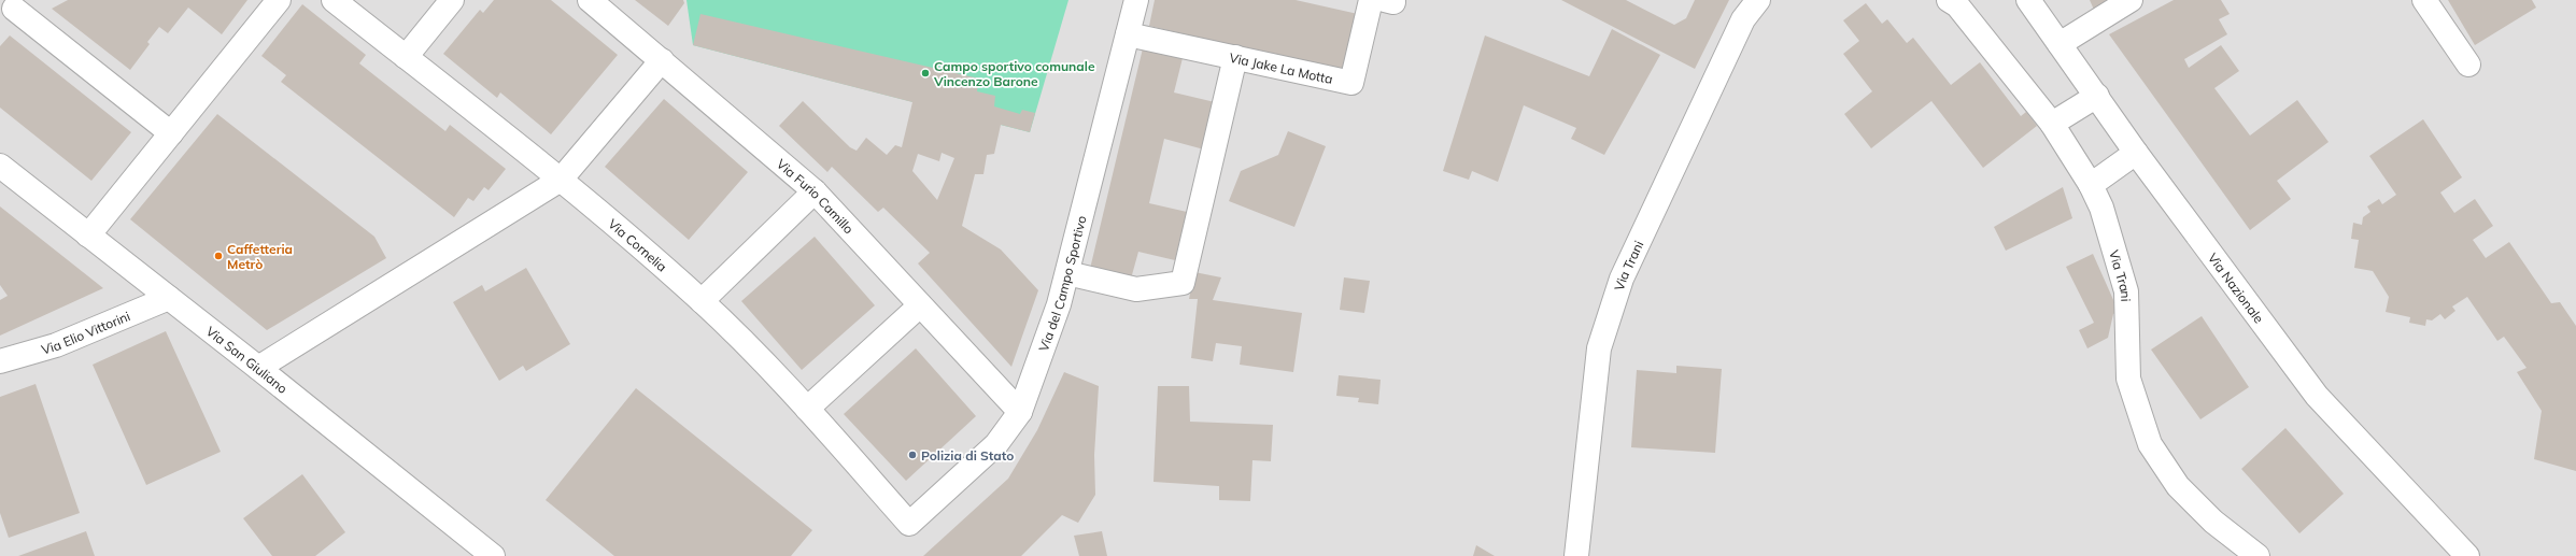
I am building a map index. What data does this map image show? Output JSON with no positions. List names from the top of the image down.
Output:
{
  "streets": {
    "street": [
      "Via Jake La Motta",
      "Via Furio Camillo",
      "Via Cornelia",
      "Via Trani",
      "Via del Campo Sportivo",
      "Via Nazionale",
      "Via Elio Vittorini",
      "Via San Giuliano"
    ]
  },
  "crossings": [
    ["Via Jake La Motta", "Via del Campo Sportivo"],
    ["Via Furio Camillo", "Via del Campo Sportivo"],
    ["Via Cornelia", "Via del Campo Sportivo"],
    ["Via Elio Vittorini", "Via San Giuliano"]
  ],
  "places": ["Campo sportivo comunale Vincenzo Barone", "Caffetteria Metrò", "Polizia di Stato"]
}
